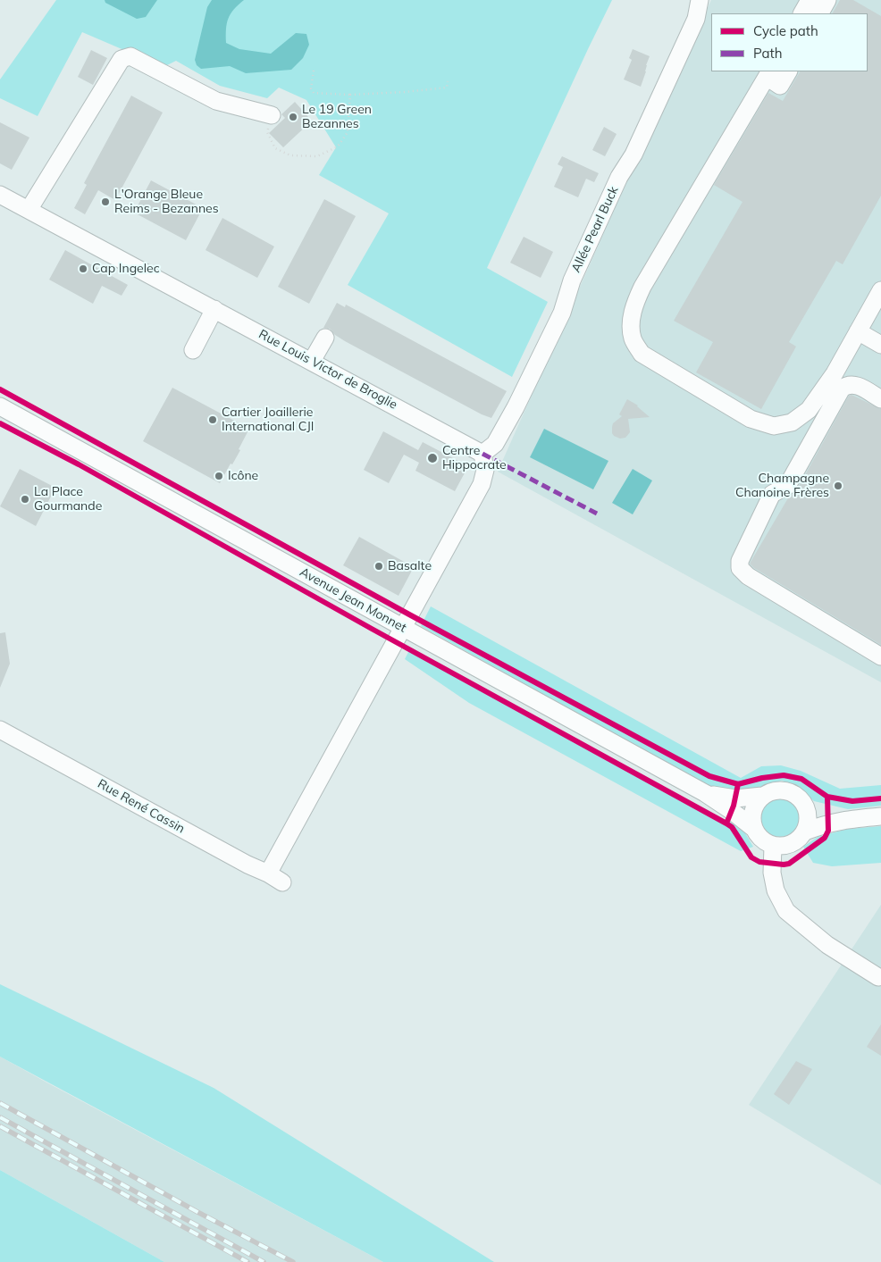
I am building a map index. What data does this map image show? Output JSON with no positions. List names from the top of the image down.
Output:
{
  "streets": {
    "street": [
      "Allée Pearl Buck",
      "Rue Louis Victor de Broglie",
      "Avenue Jean Monnet",
      "Rue René Cassin"
    ]
  },
  "crossings": [
    ["Allée Pearl Buck", "Rue Louis Victor de Broglie"]
  ],
  "places": [
    "Le 19 Green Bezannes",
    "L'Orange Bleue Reims - Bezannes",
    "Cap Ingelec",
    "Cartier Joaillerie International CJI",
    "Centre Hippocrate",
    "Icône",
    "Champagne Chanoine Frères",
    "La Place Gourmande",
    "Basalte"
  ],
  "legend": ["Cycle path", "Path"]
}
